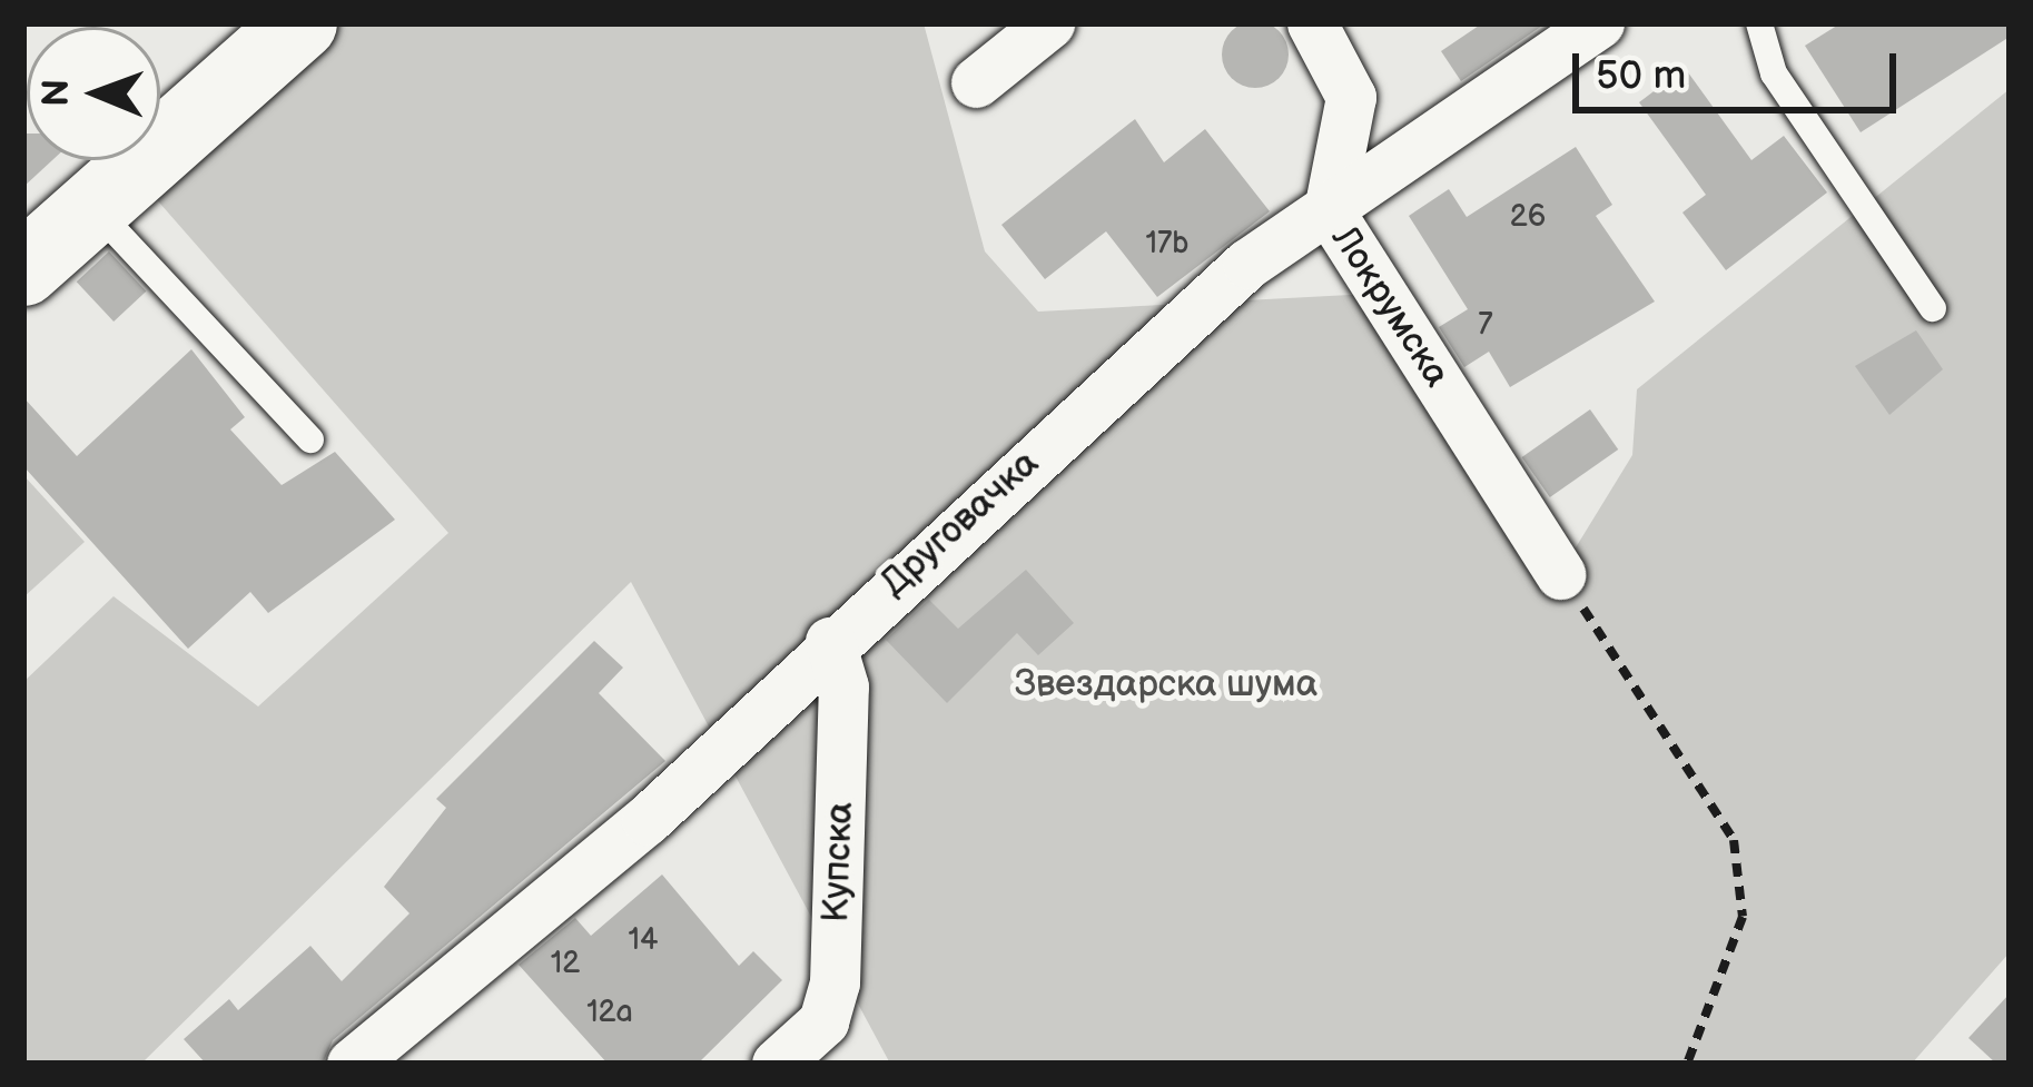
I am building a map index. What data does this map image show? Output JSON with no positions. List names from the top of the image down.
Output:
{
  "streets": {
    "street": ["Локрумска", "Друговачка", "Купска"]
  },
  "crossings": [
    ["Локрумска", "Друговачка"],
    ["Друговачка", "Купска"]
  ],
  "parks": ["Звездарска шума"],
  "house_numbers": [
    "26",
    "17b",
    "7",
    "14",
    "12",
    "12a"
  ],
  "scale_bar": "50 m",
  "north": "left"
}
